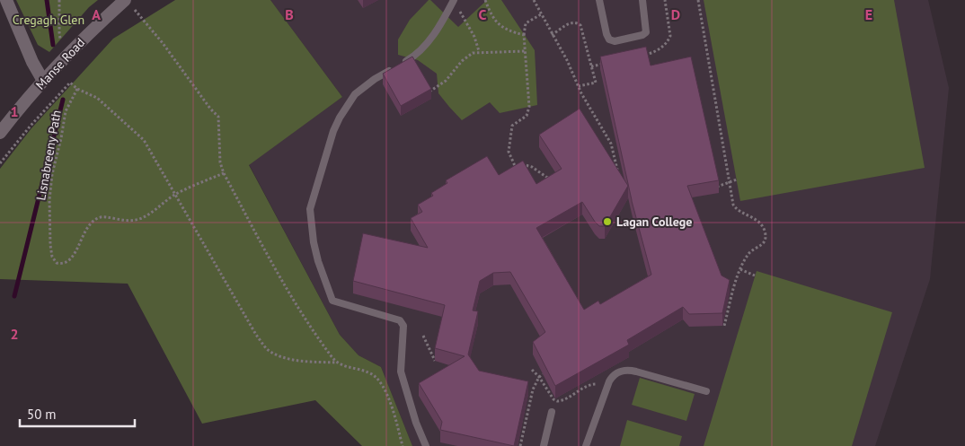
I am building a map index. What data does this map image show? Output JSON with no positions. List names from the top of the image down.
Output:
{
  "streets": {
    "street": ["Manse Road"],
    "path": ["Lisnabreeny Path"]
  },
  "parks": ["Cregagh Glen"],
  "places": ["Lagan College"],
  "scale_bar": "50 m",
  "grid": {
    "columns": [
      "A",
      "B",
      "C",
      "D",
      "E"
    ],
    "rows": ["1", "2"]
  }
}
